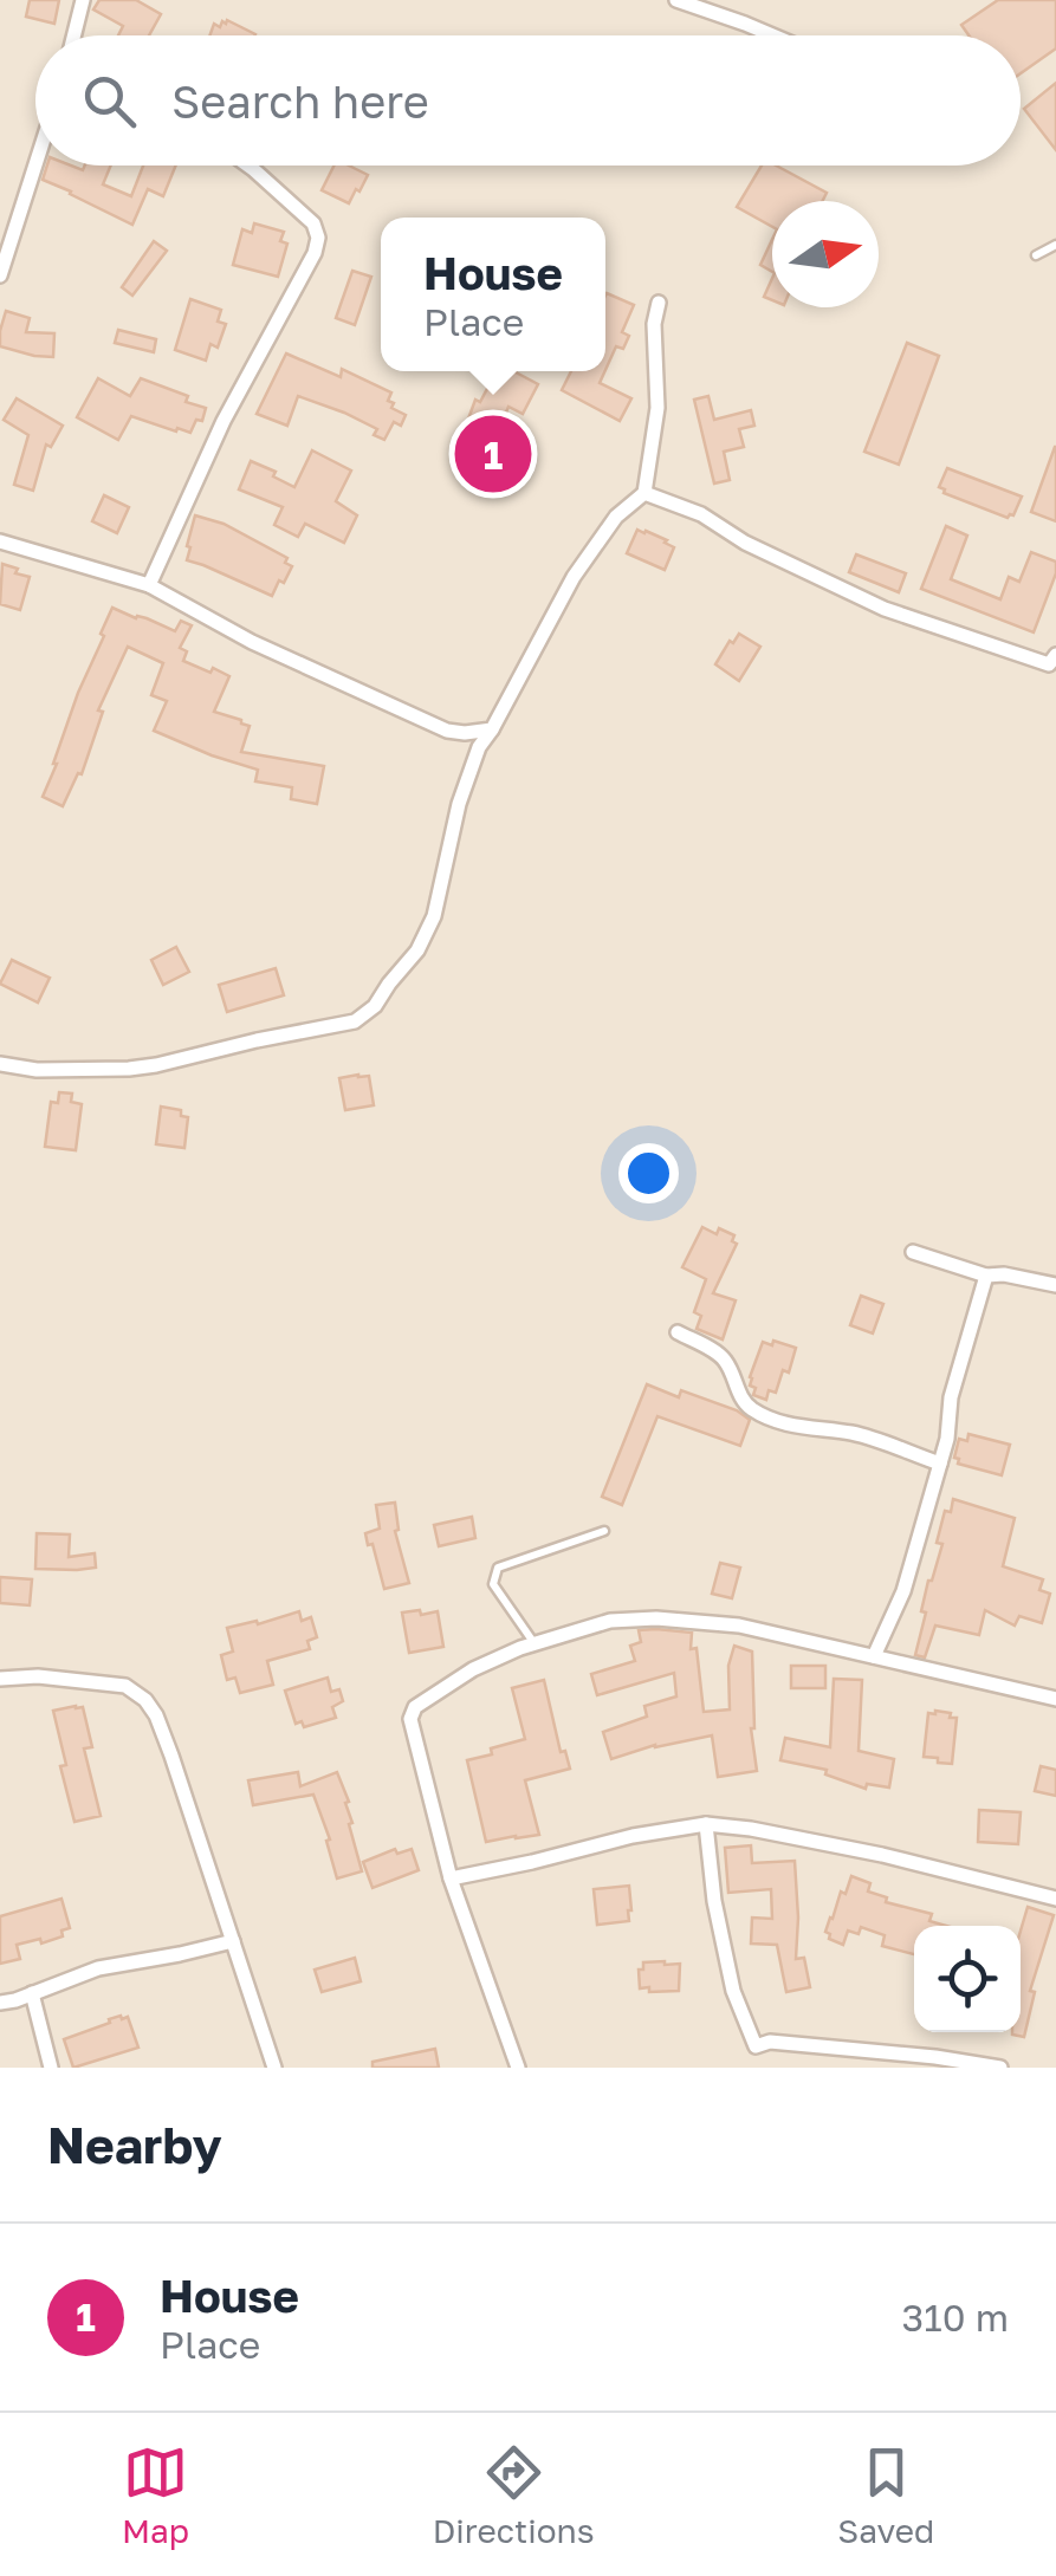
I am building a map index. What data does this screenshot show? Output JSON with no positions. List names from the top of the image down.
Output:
{
  "north": "right",
  "page": {
    "search": "Search here",
    "popup": ["House", "Place"],
    "pins": "1",
    "heading": "Nearby",
    "list": [
      {
        "mark": "1",
        "name": "House",
        "note": "Place",
        "value": "310 m"
      }
    ],
    "nav": ["Map", "Directions", "Saved"]
  }
}
